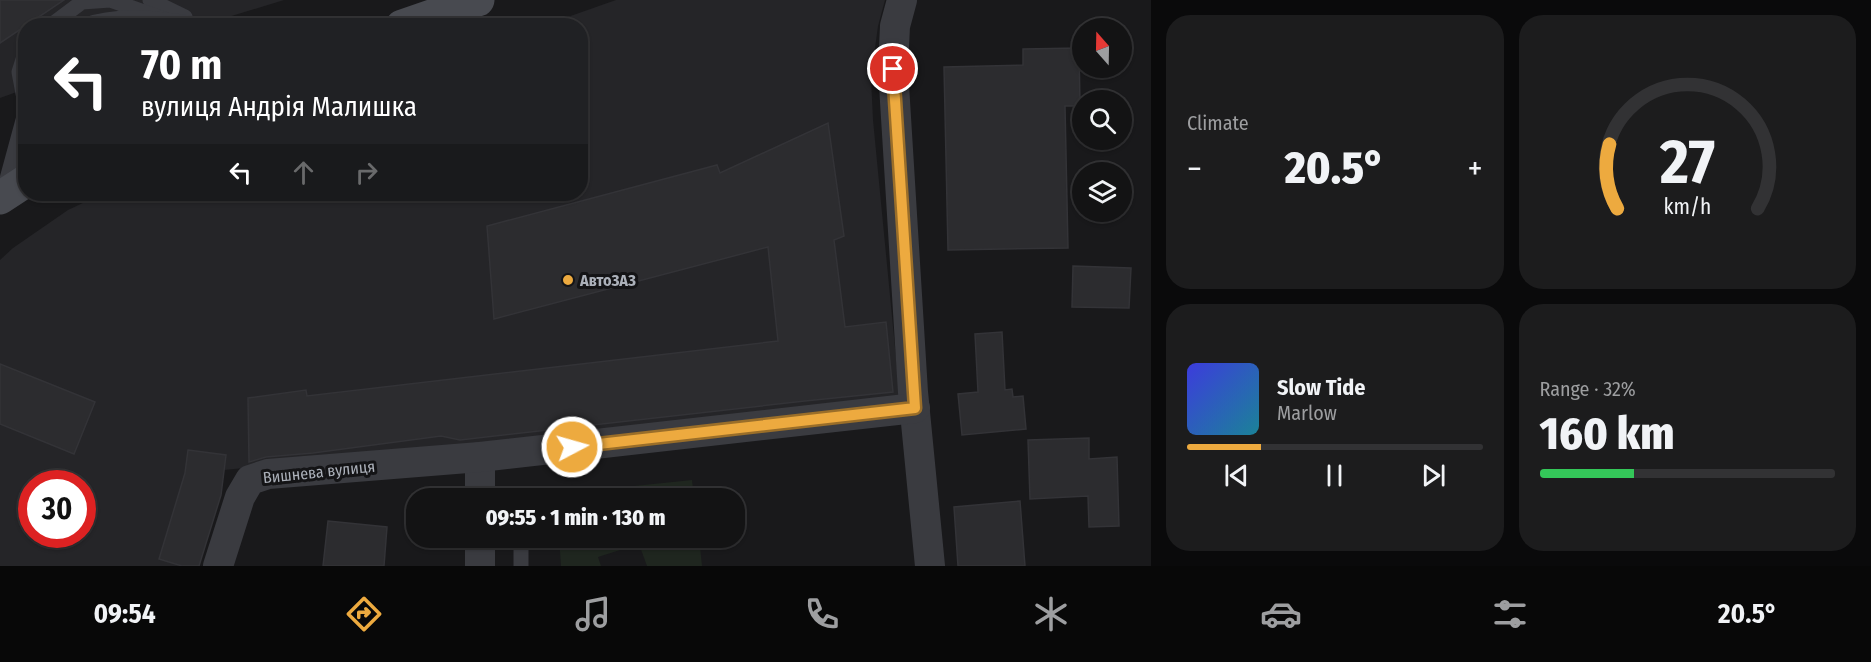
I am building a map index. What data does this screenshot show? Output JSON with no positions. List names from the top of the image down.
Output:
{
  "streets": {
    "street": ["Вишнева вулиця"]
  },
  "places": ["АвтоЗАЗ"],
  "north": "top",
  "page": {
    "tile": [
      "Climate",
      ["Range · 32%", "160 km"]
    ],
    "turn": ["70 m", "вулиця Андрія Малишка"],
    "heat": ["−", "20.5°", "+"],
    "song": ["Slow Tide", "Marlow"],
    "limit": "30",
    "trip": "09:55 · 1 min · 130 m",
    "tabs": ["09:54", "20.5°"],
    "gauge": ["27", "km/h"]
  }
}
